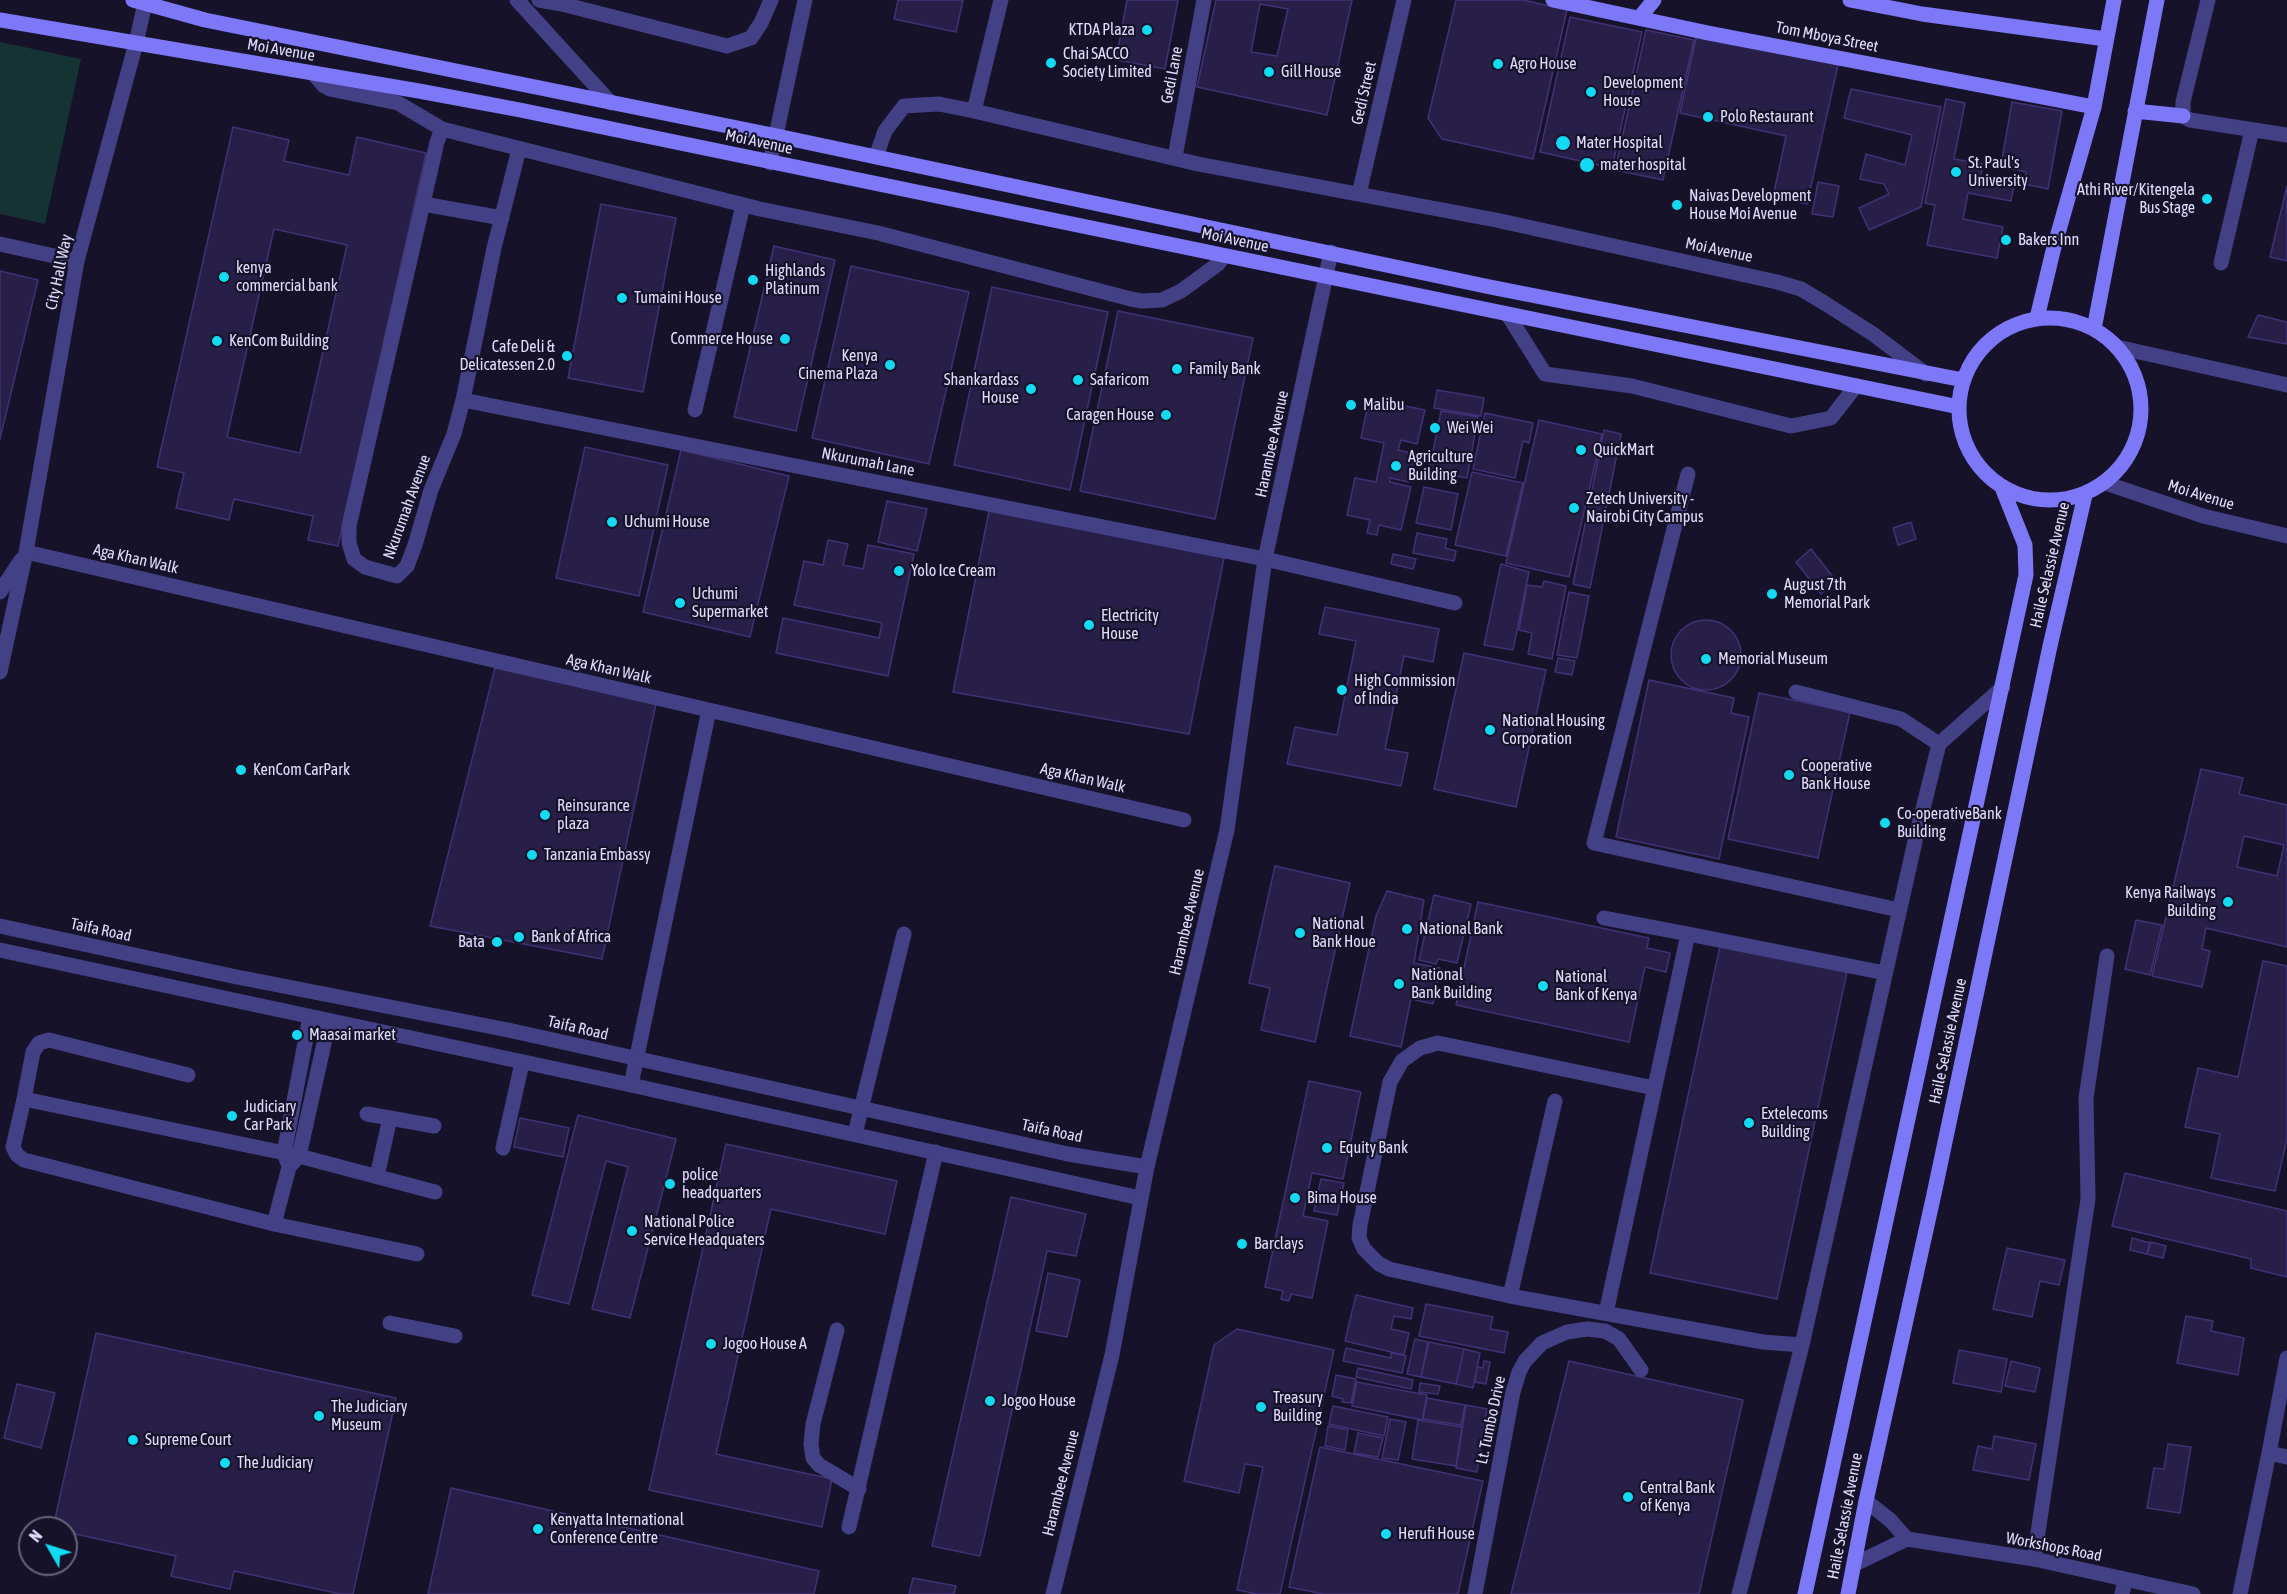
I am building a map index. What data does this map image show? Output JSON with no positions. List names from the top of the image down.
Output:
{
  "streets": {
    "main road": ["Tom Mboya Street", "Moi Avenue", "Haile Selassie Avenue"],
    "street": [
      "Gedi Lane",
      "Gedi Street",
      "City Hall Way",
      "Harambee Avenue",
      "Nkurumah Lane",
      "Nkurumah Avenue",
      "Aga Khan Walk",
      "Taifa Road",
      "Lt. Tumbo Drive",
      "Workshops Road"
    ]
  },
  "crossings": [
    ["Moi Avenue", "Gedi Lane"],
    ["Moi Avenue", "Gedi Street"],
    ["Moi Avenue", "City Hall Way"],
    ["Moi Avenue", "Harambee Avenue"],
    ["Moi Avenue", "Haile Selassie Avenue"],
    ["City Hall Way", "Aga Khan Walk"],
    ["Harambee Avenue", "Nkurumah Lane"],
    ["Harambee Avenue", "Taifa Road"],
    ["Nkurumah Lane", "Nkurumah Avenue"]
  ],
  "places": [
    "KTDA Plaza",
    "Chai SACCO Society Limited",
    "Agro House",
    "Gill House",
    "Development House",
    "Polo Restaurant",
    "Mater Hospital",
    "mater hospital",
    "St. Paul's University",
    "Athi River/Kitengela Bus Stage",
    "Naivas Development House Moi Avenue",
    "Bakers Inn",
    "kenya commercial bank",
    "Highlands Platinum",
    "Tumaini House",
    "Commerce House",
    "KenCom Building",
    "Cafe Deli & Delicatessen 2.0",
    "Kenya Cinema Plaza",
    "Family Bank",
    "Safaricom",
    "Shankardass House",
    "Malibu",
    "Caragen House",
    "Wei Wei",
    "QuickMart",
    "Agriculture Building",
    "Zetech University - Nairobi City Campus",
    "Uchumi House",
    "Yolo Ice Cream",
    "August 7th Memorial Park",
    "Uchumi Supermarket",
    "Electricity House",
    "Memorial Museum",
    "High Commission of India",
    "National Housing Corporation",
    "KenCom CarPark",
    "Cooperative Bank House",
    "Reinsurance plaza",
    "Co-operativeBank Building",
    "Tanzania Embassy",
    "Kenya Railways Building",
    "National Bank",
    "National Bank Houe",
    "Bank of Africa",
    "Bata",
    "National Bank Building",
    "National Bank of Kenya",
    "Maasai market",
    "Judiciary Car Park",
    "Extelecoms Building",
    "Equity Bank",
    "police headquarters",
    "Bima House",
    "National Police Service Headquaters",
    "Barclays",
    "Jogoo House A",
    "Jogoo House",
    "Treasury Building",
    "The Judiciary Museum",
    "Supreme Court",
    "The Judiciary",
    "Central Bank of Kenya",
    "Kenyatta International Conference Centre",
    "Herufi House"
  ],
  "north": "top left"
}
